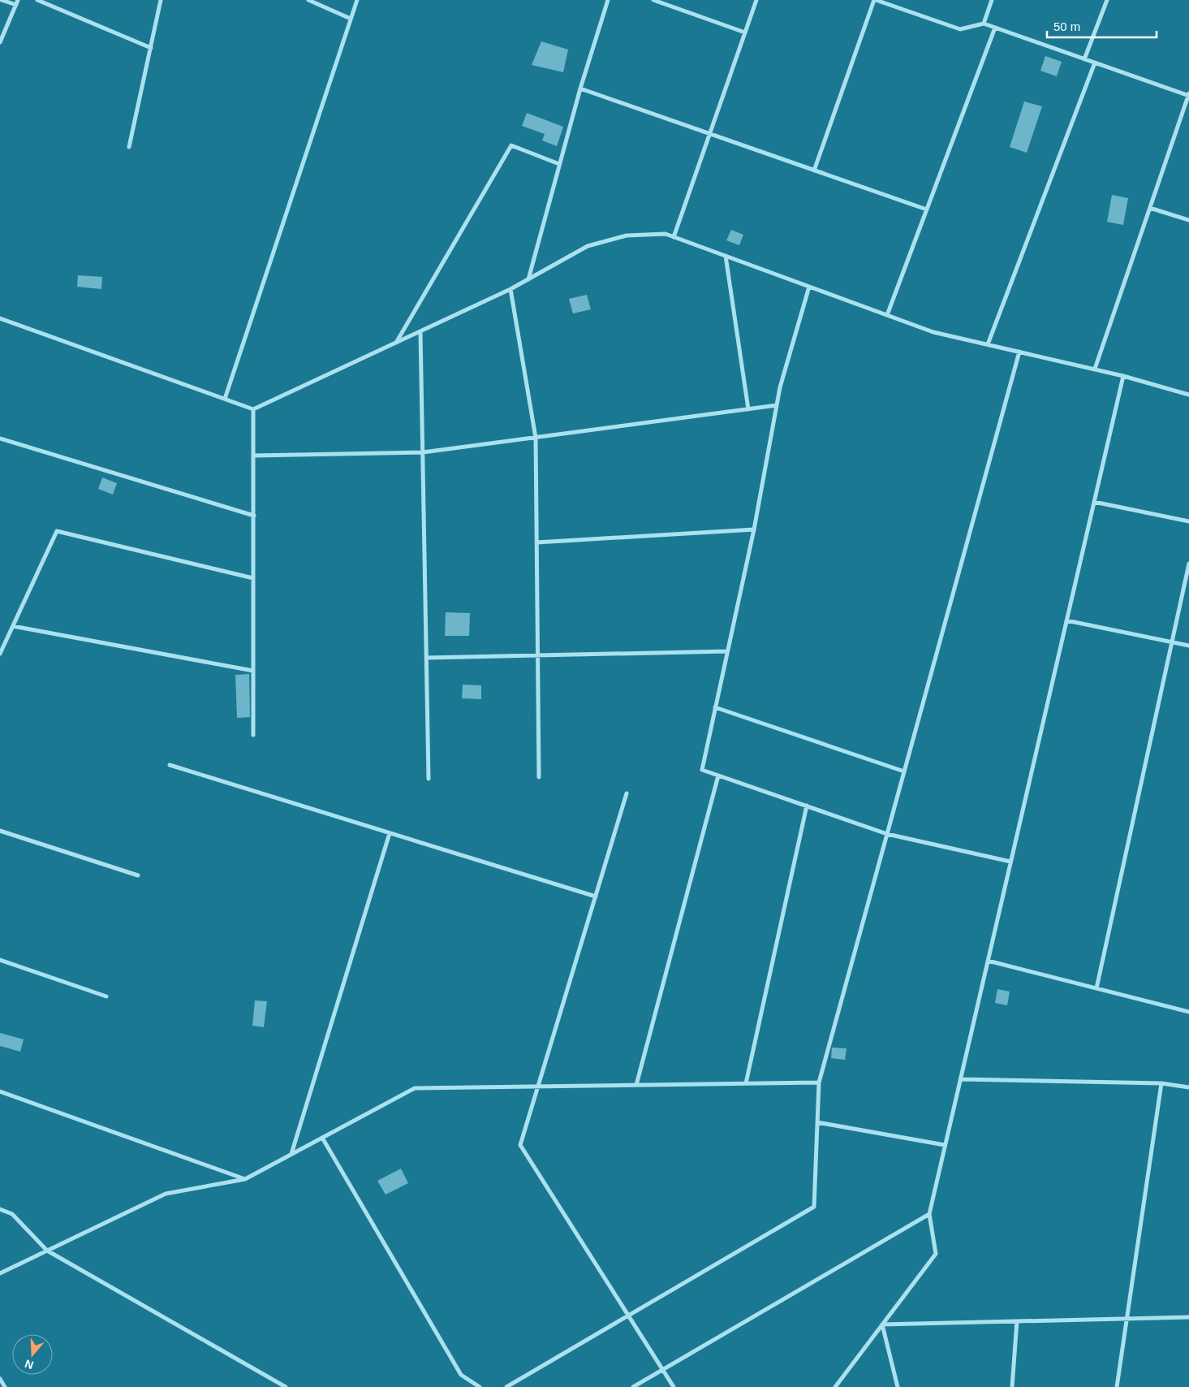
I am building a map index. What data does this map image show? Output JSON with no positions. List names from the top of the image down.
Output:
{
  "scale_bar": "50 m",
  "north": "bottom"
}
